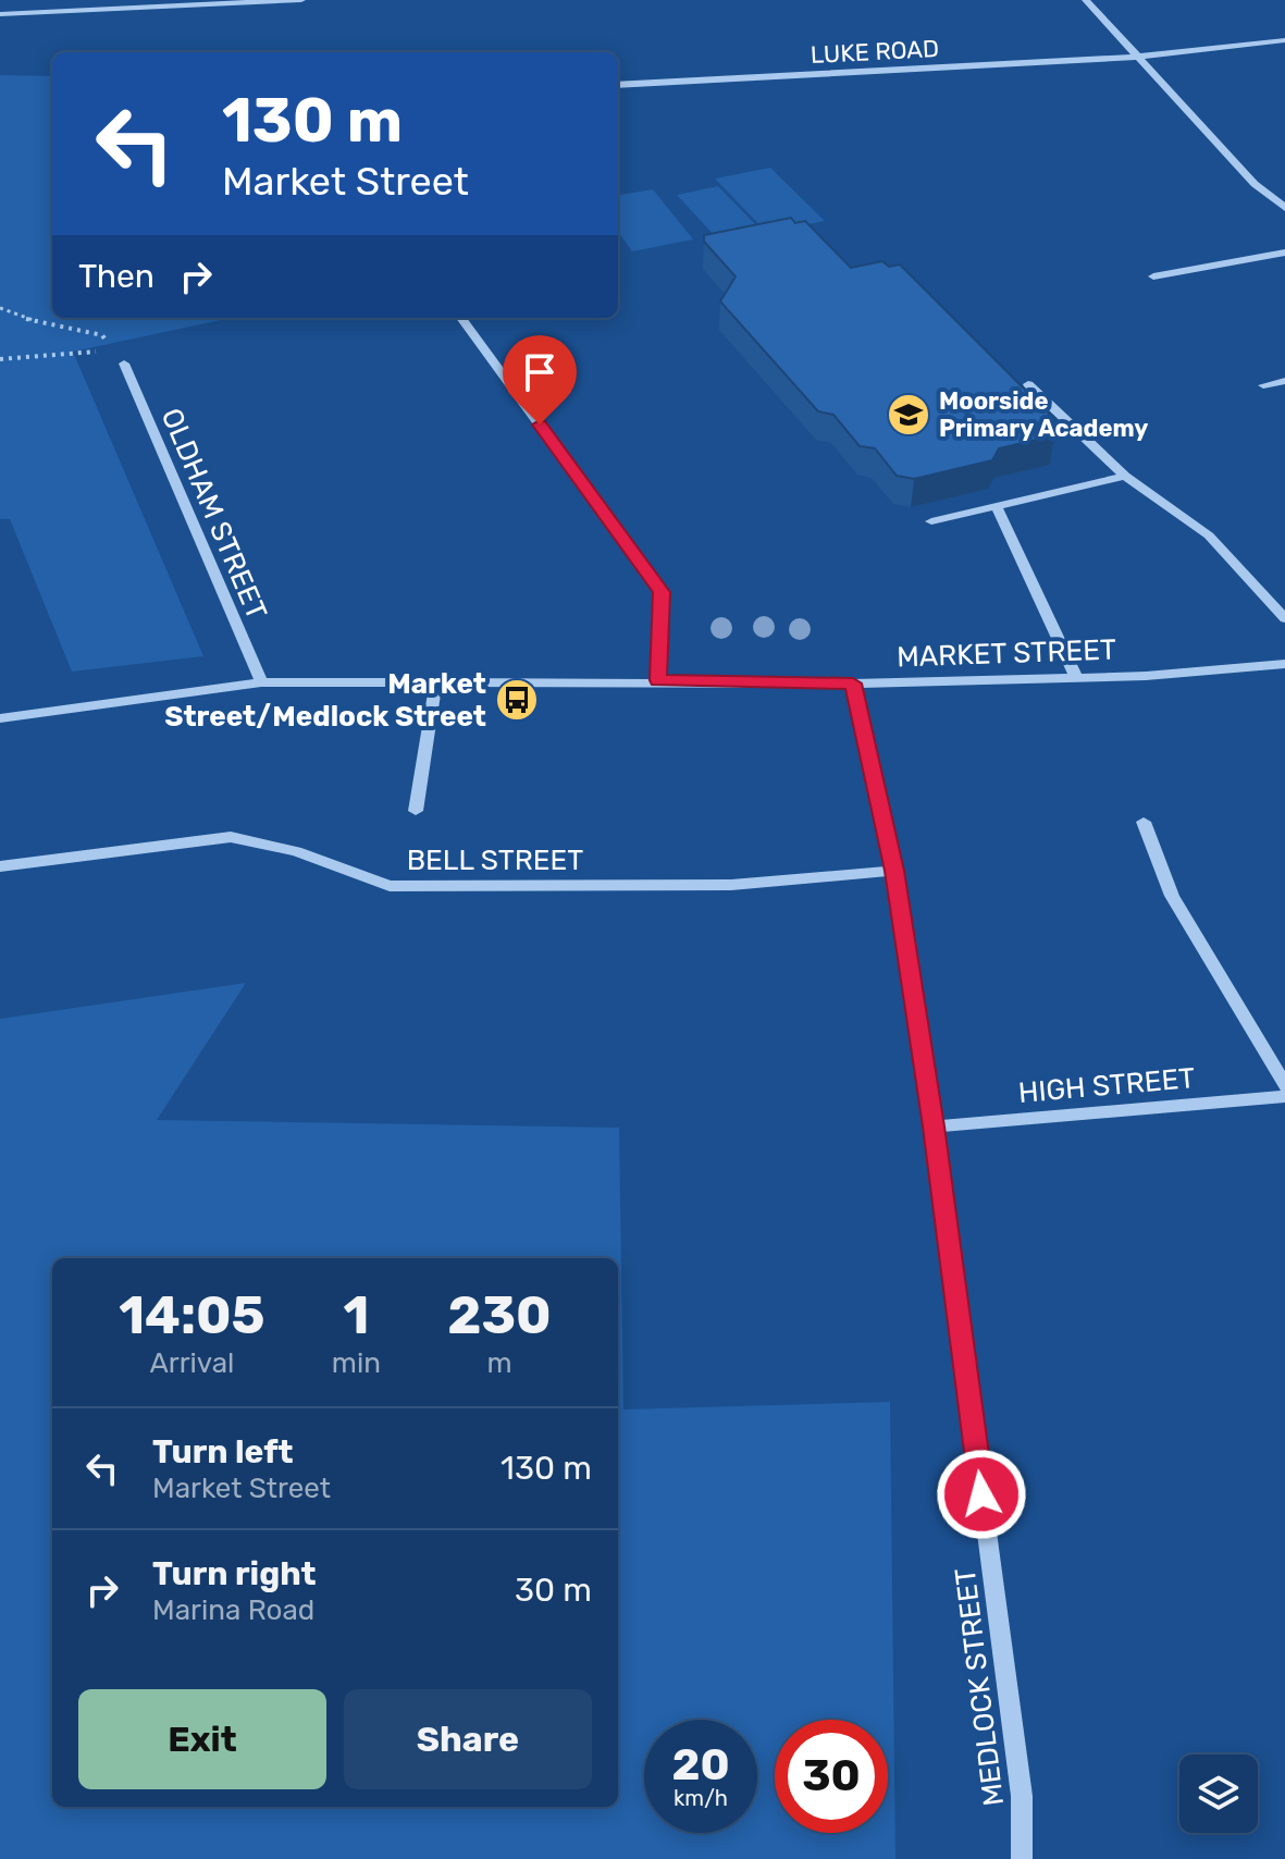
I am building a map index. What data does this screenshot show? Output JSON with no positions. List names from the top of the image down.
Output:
{
  "streets": {
    "street": [
      "LUKE ROAD",
      "OLDHAM STREET",
      "MARKET STREET",
      "BELL STREET",
      "HIGH STREET",
      "MEDLOCK STREET"
    ]
  },
  "crossings": [
    ["OLDHAM STREET", "MARKET STREET"],
    ["MARKET STREET", "MEDLOCK STREET"],
    ["BELL STREET", "MEDLOCK STREET"],
    ["HIGH STREET", "MEDLOCK STREET"]
  ],
  "places": {
    "school or university": ["Moorside Primary Academy"],
    "bus stop": ["Market Street/Medlock Street"]
  },
  "page": {
    "turn": ["130 m", "Market Street"],
    "then": "Then",
    "eta": [
      "14:05",
      "Arrival",
      "1",
      "min",
      "230",
      "m"
    ],
    "list": [
      {
        "name": "Turn left",
        "note": "Market Street",
        "value": "130 m"
      },
      {
        "name": "Turn right",
        "note": "Marina Road",
        "value": "30 m"
      }
    ],
    "buttons": ["Exit", "Share"],
    "speed": "20 km/h",
    "limit": "30"
  }
}
